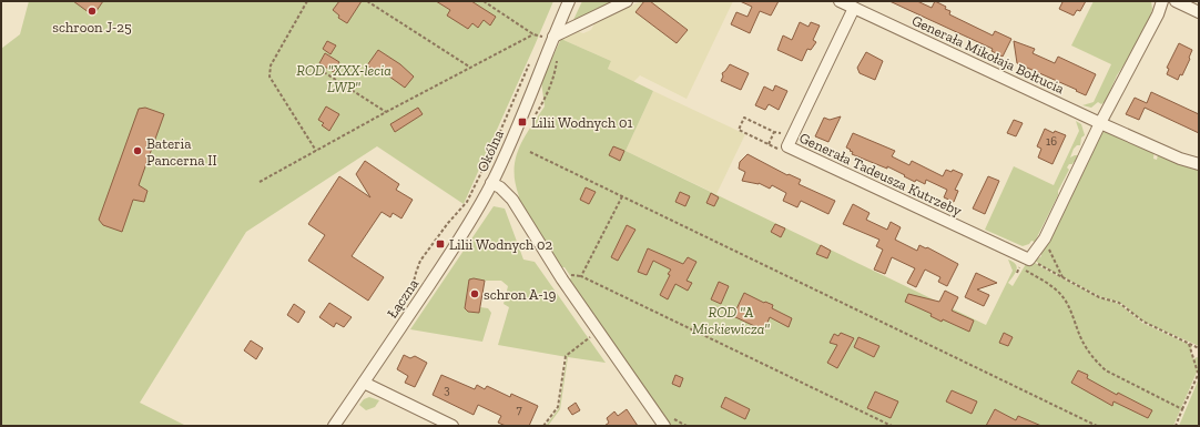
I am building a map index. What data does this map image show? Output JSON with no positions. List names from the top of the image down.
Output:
{
  "streets": {
    "street": [
      "Generała Mikołaja Bołtucia",
      "Okólna",
      "Generała Tadeusza Kutrzeby",
      "Łączna"
    ]
  },
  "crossings": [
    ["Generała Mikołaja Bołtucia", "Generała Tadeusza Kutrzeby"],
    ["Okólna", "Łączna"]
  ],
  "parks": ["ROD \"XXX-lecia LWP\"", "ROD \"A Mickiewicza\""],
  "places": {
    "other": ["schroon J-25", "Bateria Pancerna II", "schron A-19"],
    "transit": ["Lilii Wodnych 01", "Lilii Wodnych 02"]
  },
  "house_numbers": ["16", "3", "7"]
}
